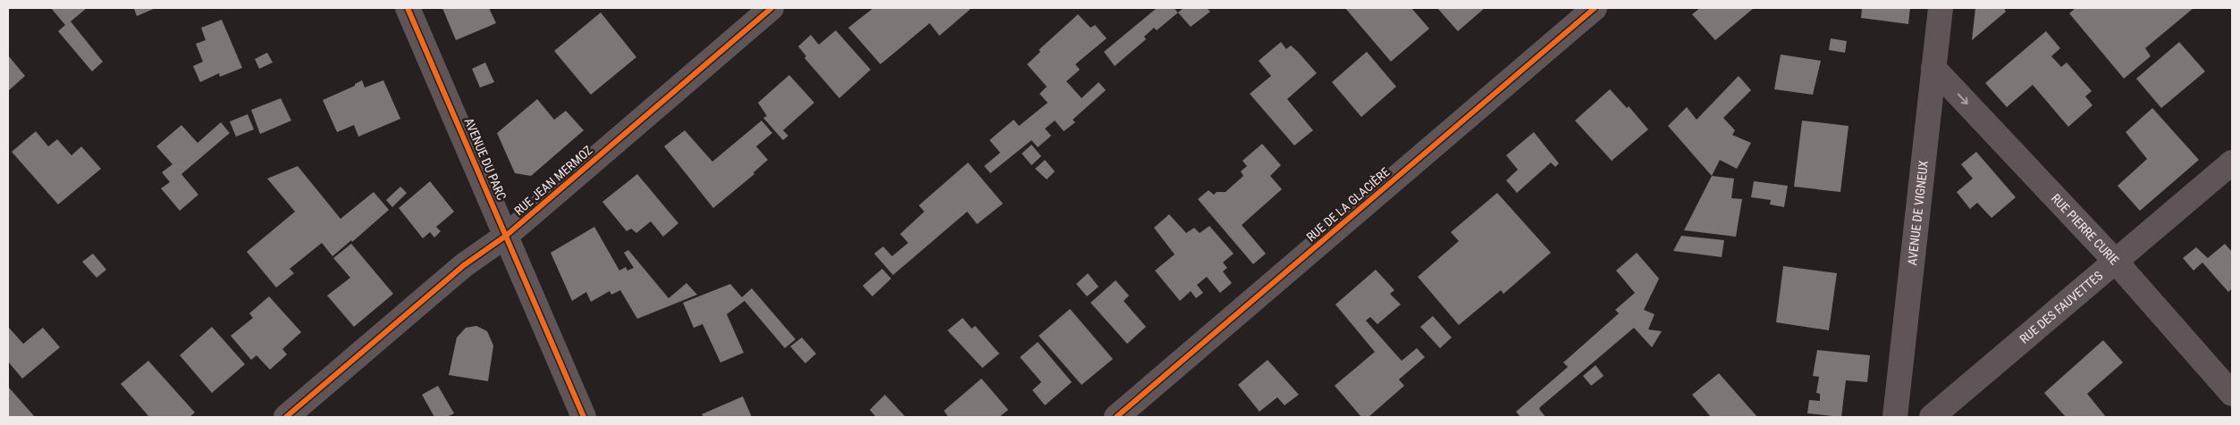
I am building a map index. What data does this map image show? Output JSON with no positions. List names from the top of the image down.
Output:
{
  "streets": {
    "street": [
      "AVENUE DU PARC",
      "RUE JEAN MERMOZ",
      "RUE DE LA GLACIÈRE",
      "AVENUE DE VIGNEUX",
      "RUE PIERRE CURIE",
      "RUE DES FAUVETTES"
    ]
  },
  "crossings": [
    ["AVENUE DU PARC", "RUE JEAN MERMOZ"],
    ["AVENUE DE VIGNEUX", "RUE PIERRE CURIE"],
    ["RUE PIERRE CURIE", "RUE DES FAUVETTES"]
  ],
  "one_way": ["RUE PIERRE CURIE"]
}
